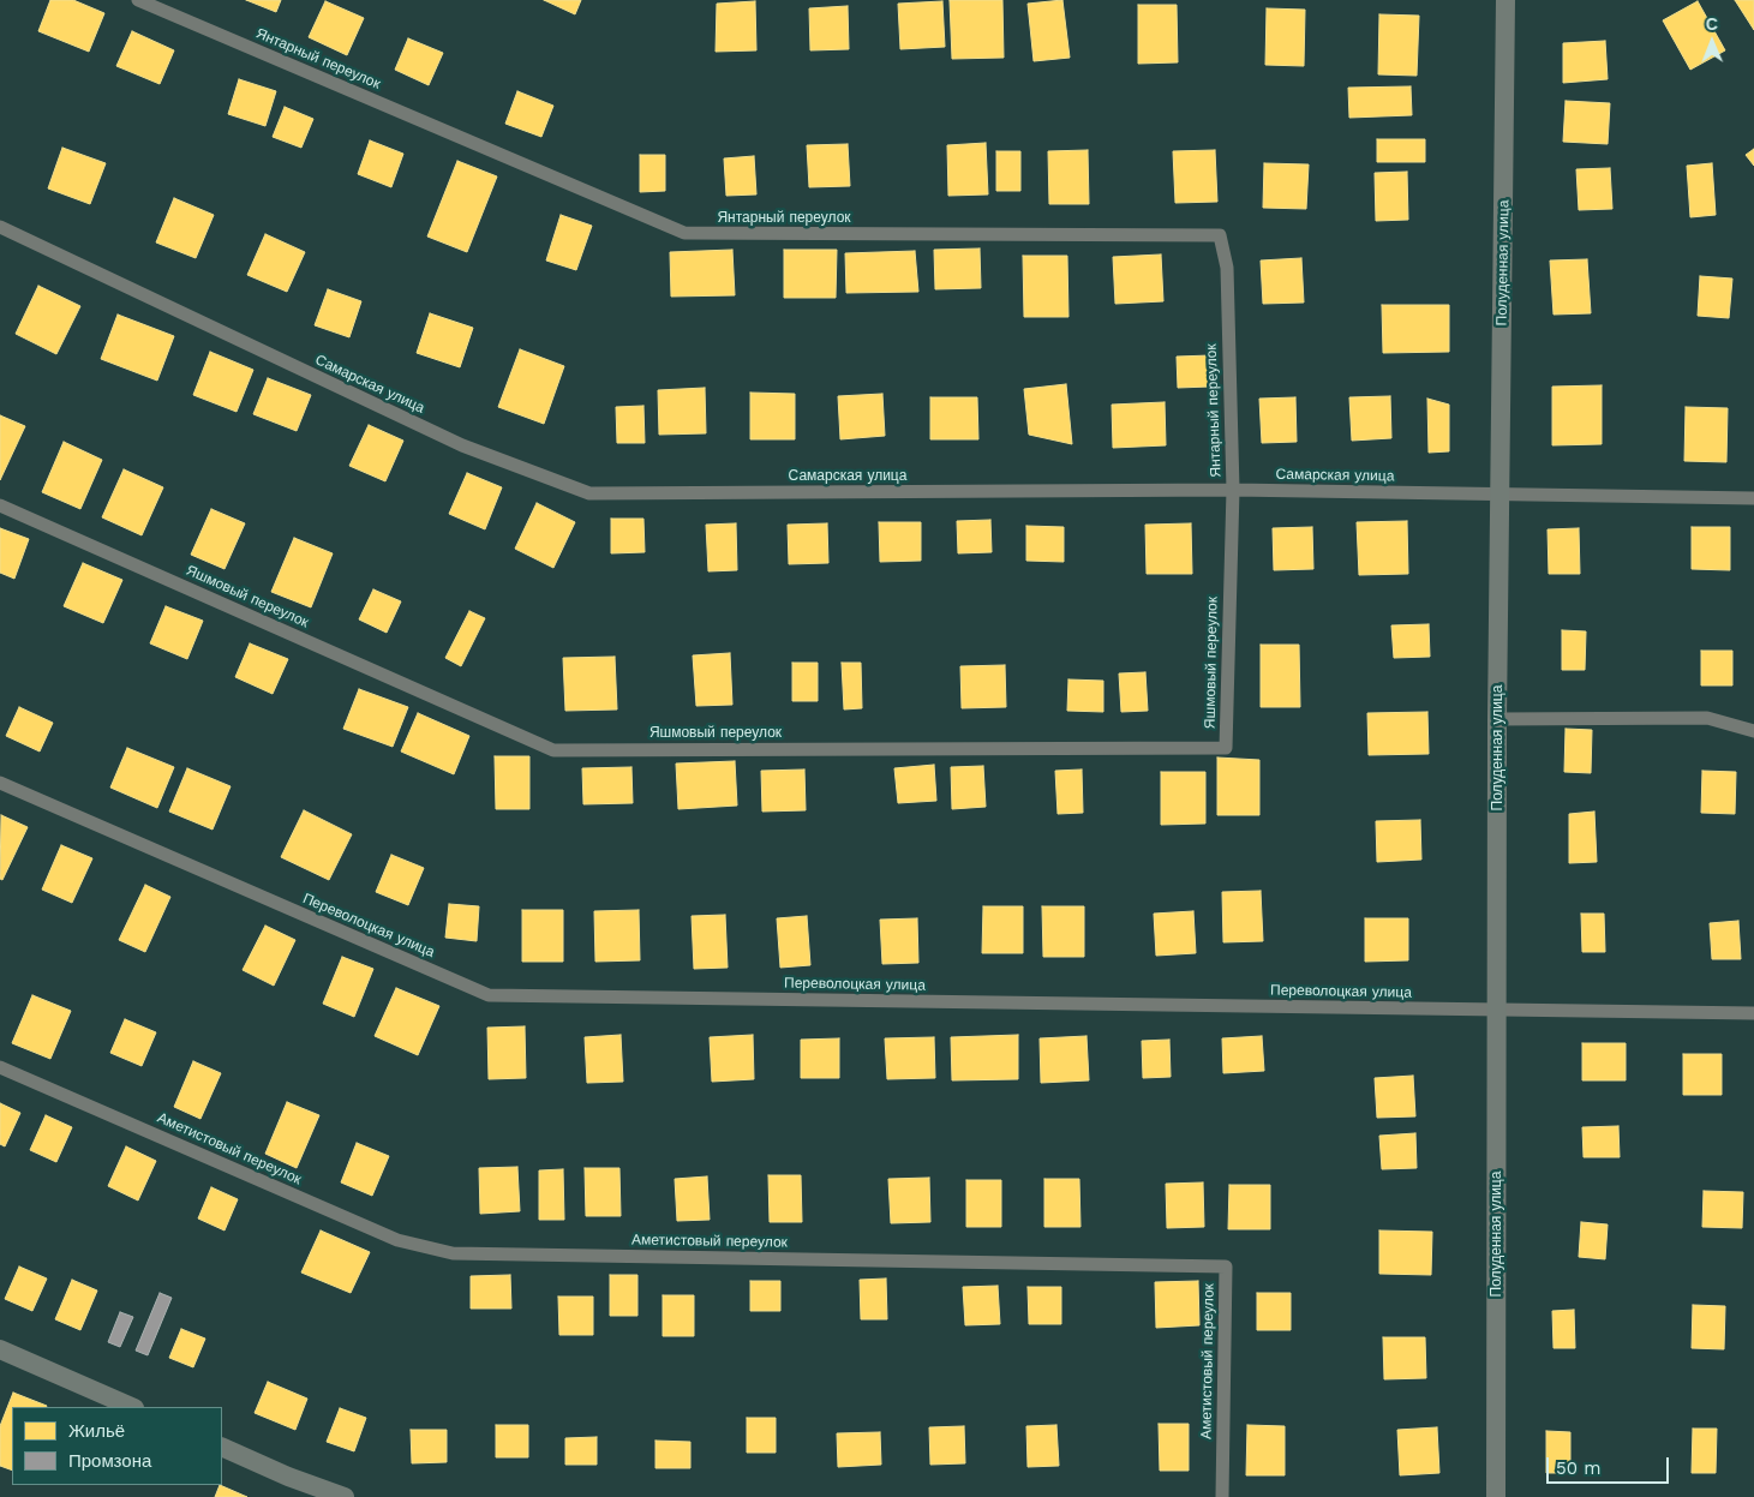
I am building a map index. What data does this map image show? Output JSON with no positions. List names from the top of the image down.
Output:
{
  "streets": {
    "street": [
      "Янтарный переулок",
      "Полуденная улица",
      "Самарская улица",
      "Яшмовый переулок",
      "Переволоцкая улица",
      "Аметистовый переулок"
    ]
  },
  "crossings": [
    ["Янтарный переулок", "Самарская улица"],
    ["Янтарный переулок", "Яшмовый переулок"],
    ["Полуденная улица", "Самарская улица"],
    ["Полуденная улица", "Переволоцкая улица"],
    ["Самарская улица", "Яшмовый переулок"]
  ],
  "legend": ["Жильё", "Промзона"],
  "scale_bar": "50 m",
  "north": "top"
}
